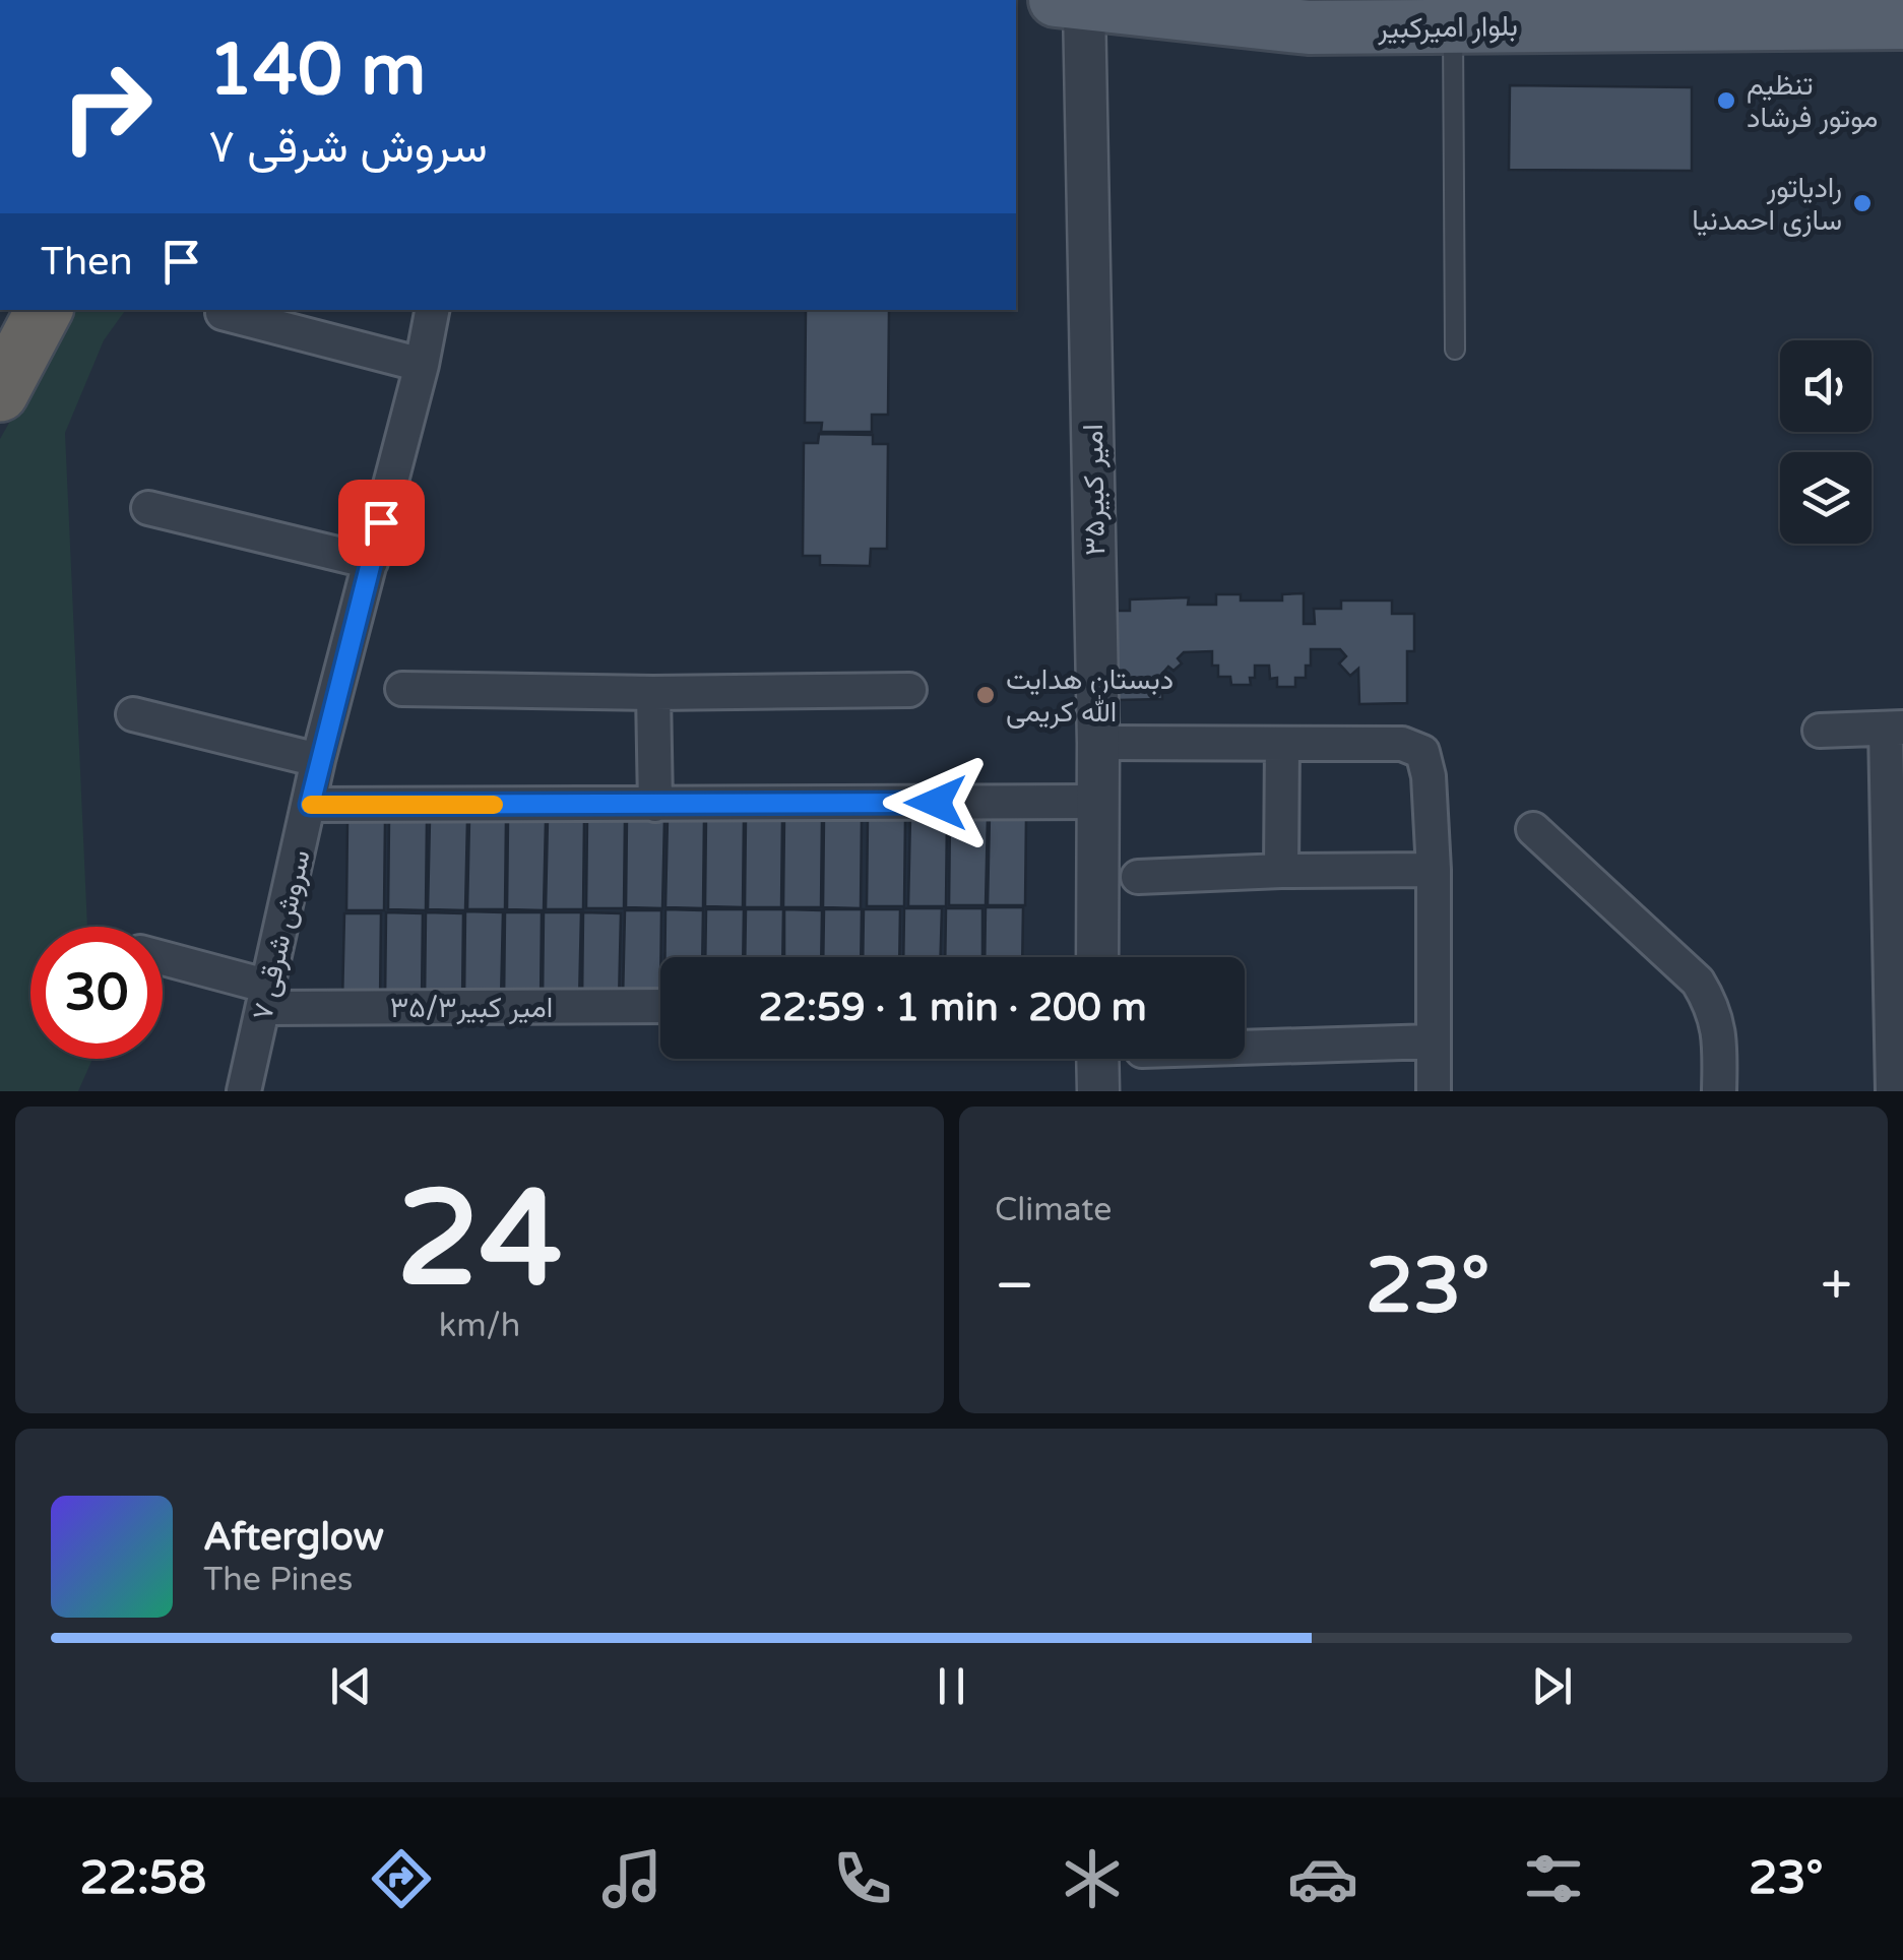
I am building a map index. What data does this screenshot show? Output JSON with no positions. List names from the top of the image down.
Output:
{
  "streets": {
    "main road": ["بلوار امیرکبیر"],
    "street": ["امیر کبیر۳۵", "سروش شرقی ۷", "امیر کبیر۳۵/۳"]
  },
  "crossings": [
    ["بلوار امیرکبیر", "امیر کبیر۳۵"],
    ["سروش شرقی ۷", "امیر کبیر۳۵/۳"]
  ],
  "places": ["تنظیم موتور فرشاد", "رادیاتور سازی احمدنیا", "دبستان هدایت الله کریمی"],
  "page": {
    "turn": ["140 m", "سروش شرقی ۷"],
    "then": "Then",
    "limit": "30",
    "trip": "22:59 · 1 min · 200 m",
    "tile": [
      ["24", "km/h"],
      "Climate"
    ],
    "heat": ["−", "23°", "+"],
    "song": ["Afterglow", "The Pines"],
    "tabs": ["22:58", "23°"]
  }
}
